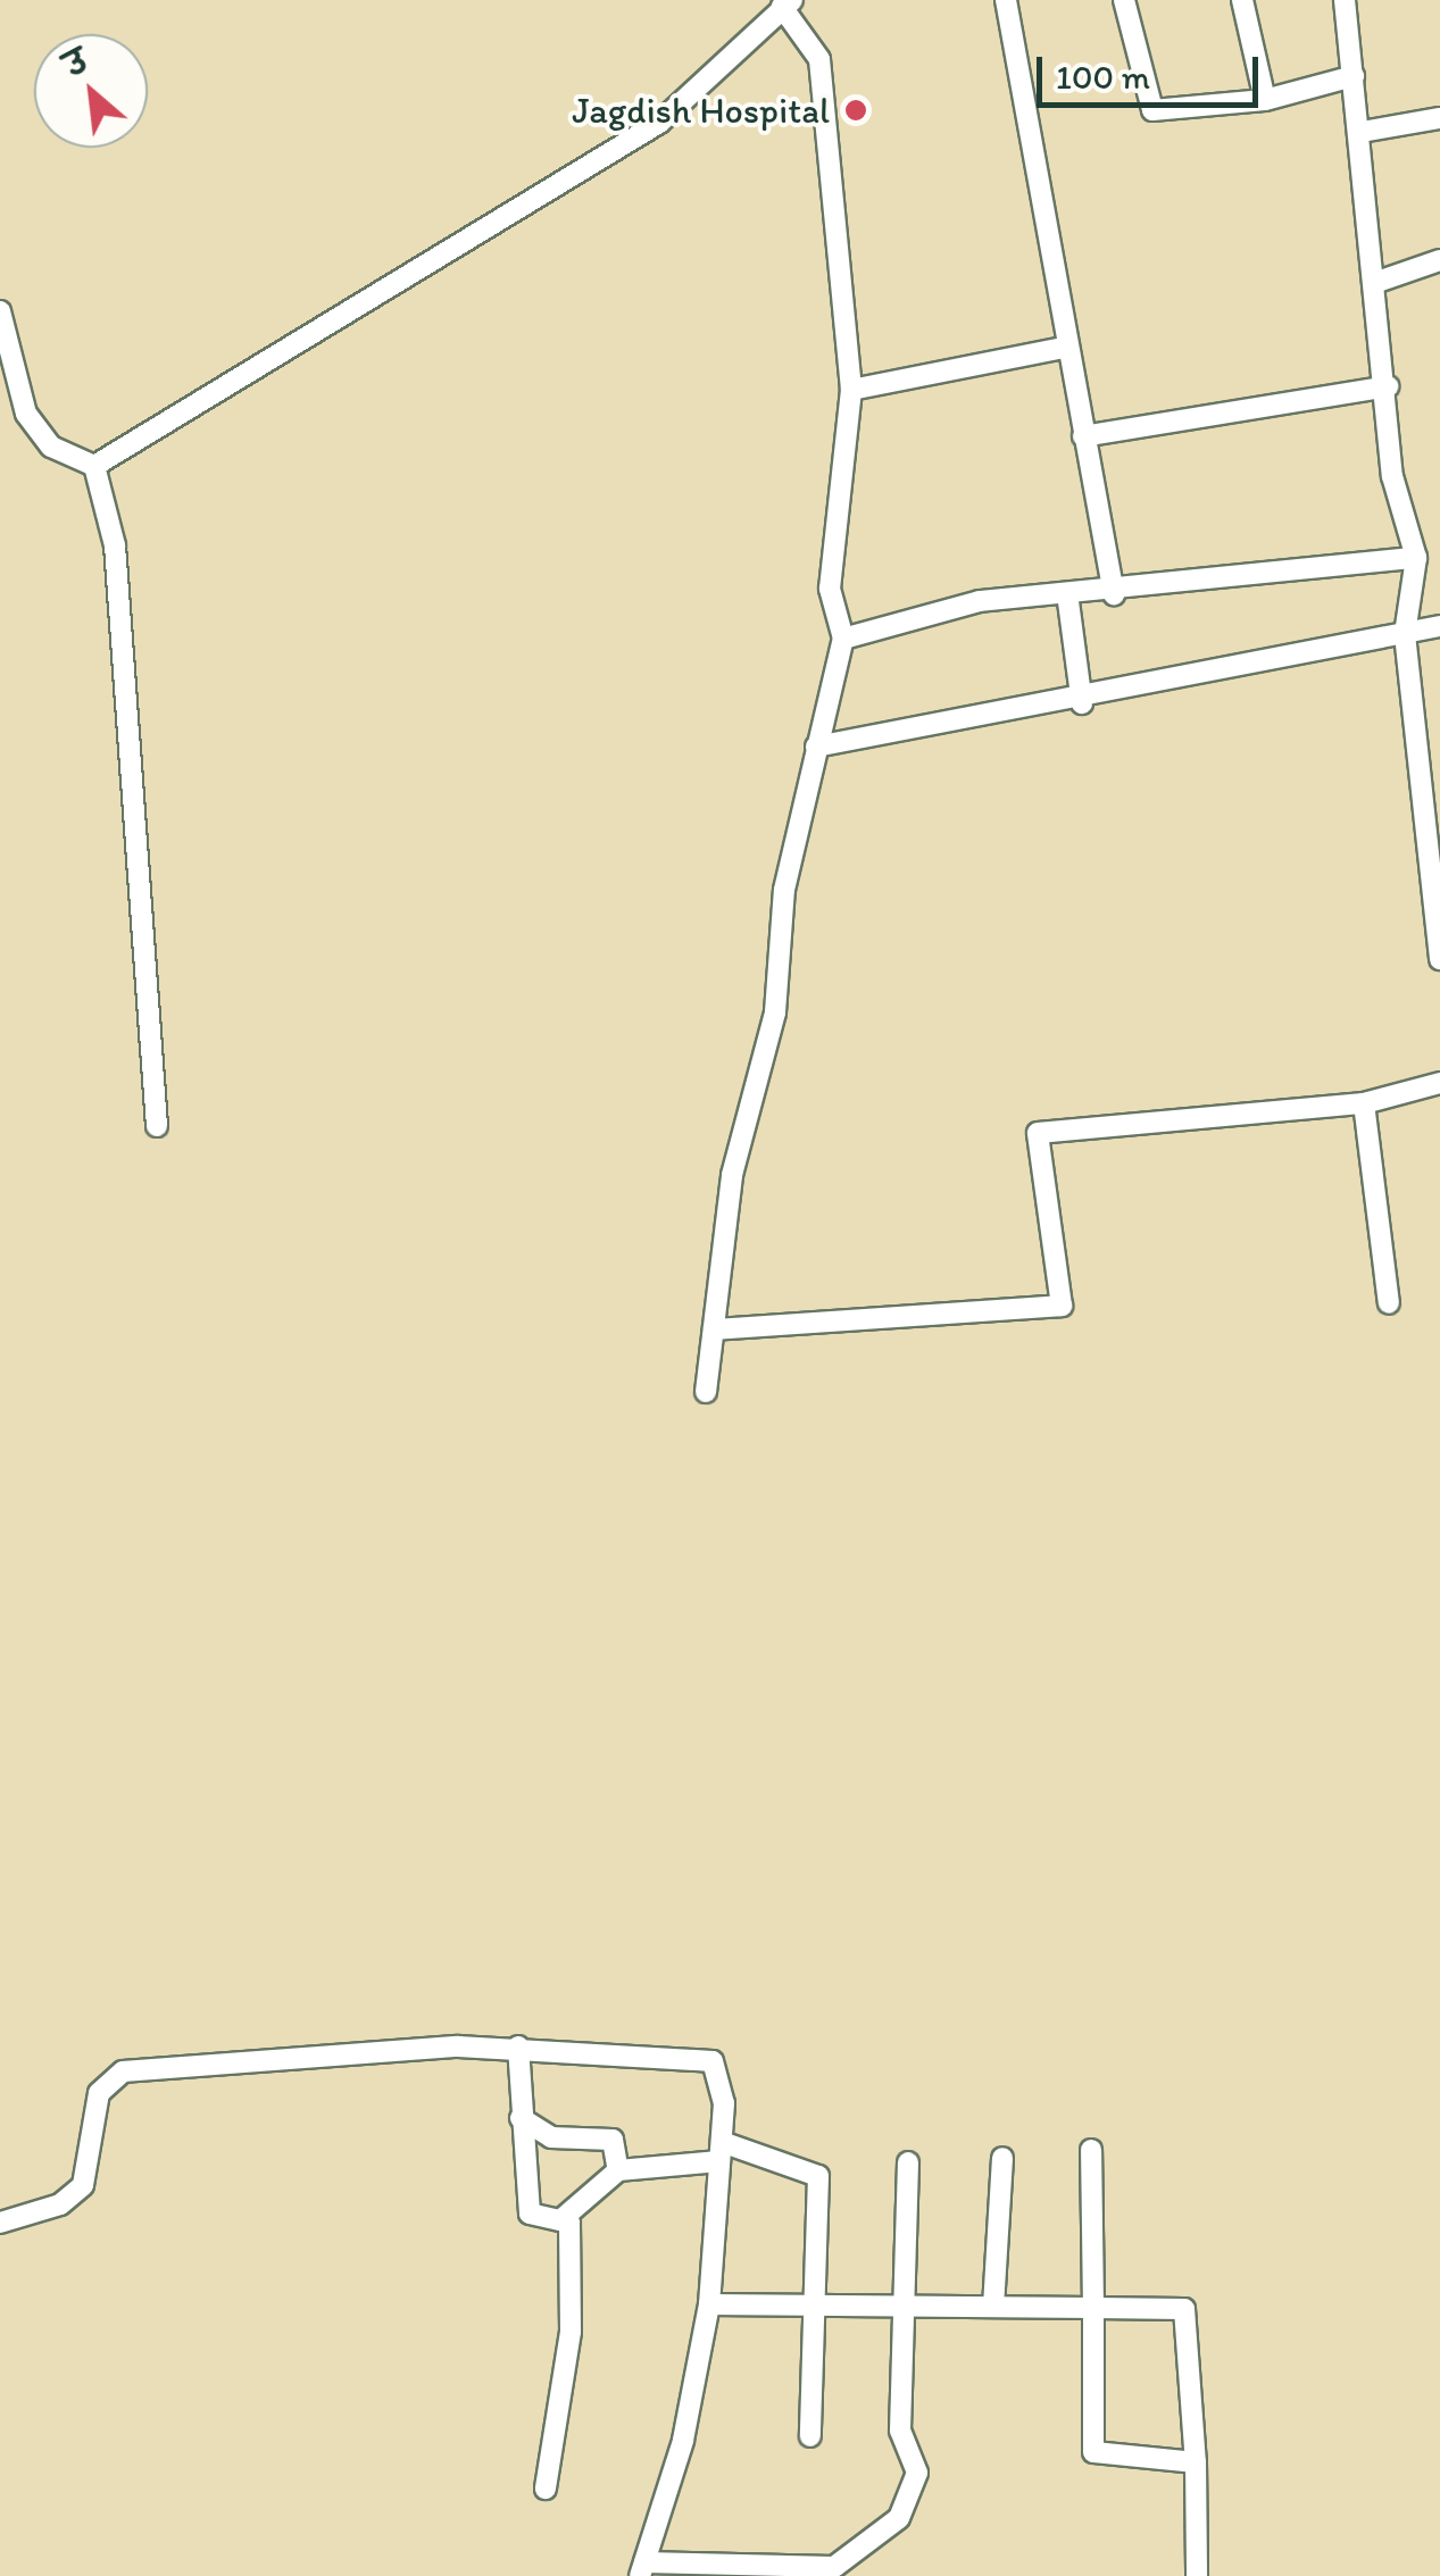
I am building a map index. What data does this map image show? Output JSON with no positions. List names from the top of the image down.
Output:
{
  "places": ["Jagdish Hospital"],
  "scale_bar": "100 m",
  "north": "top left"
}
